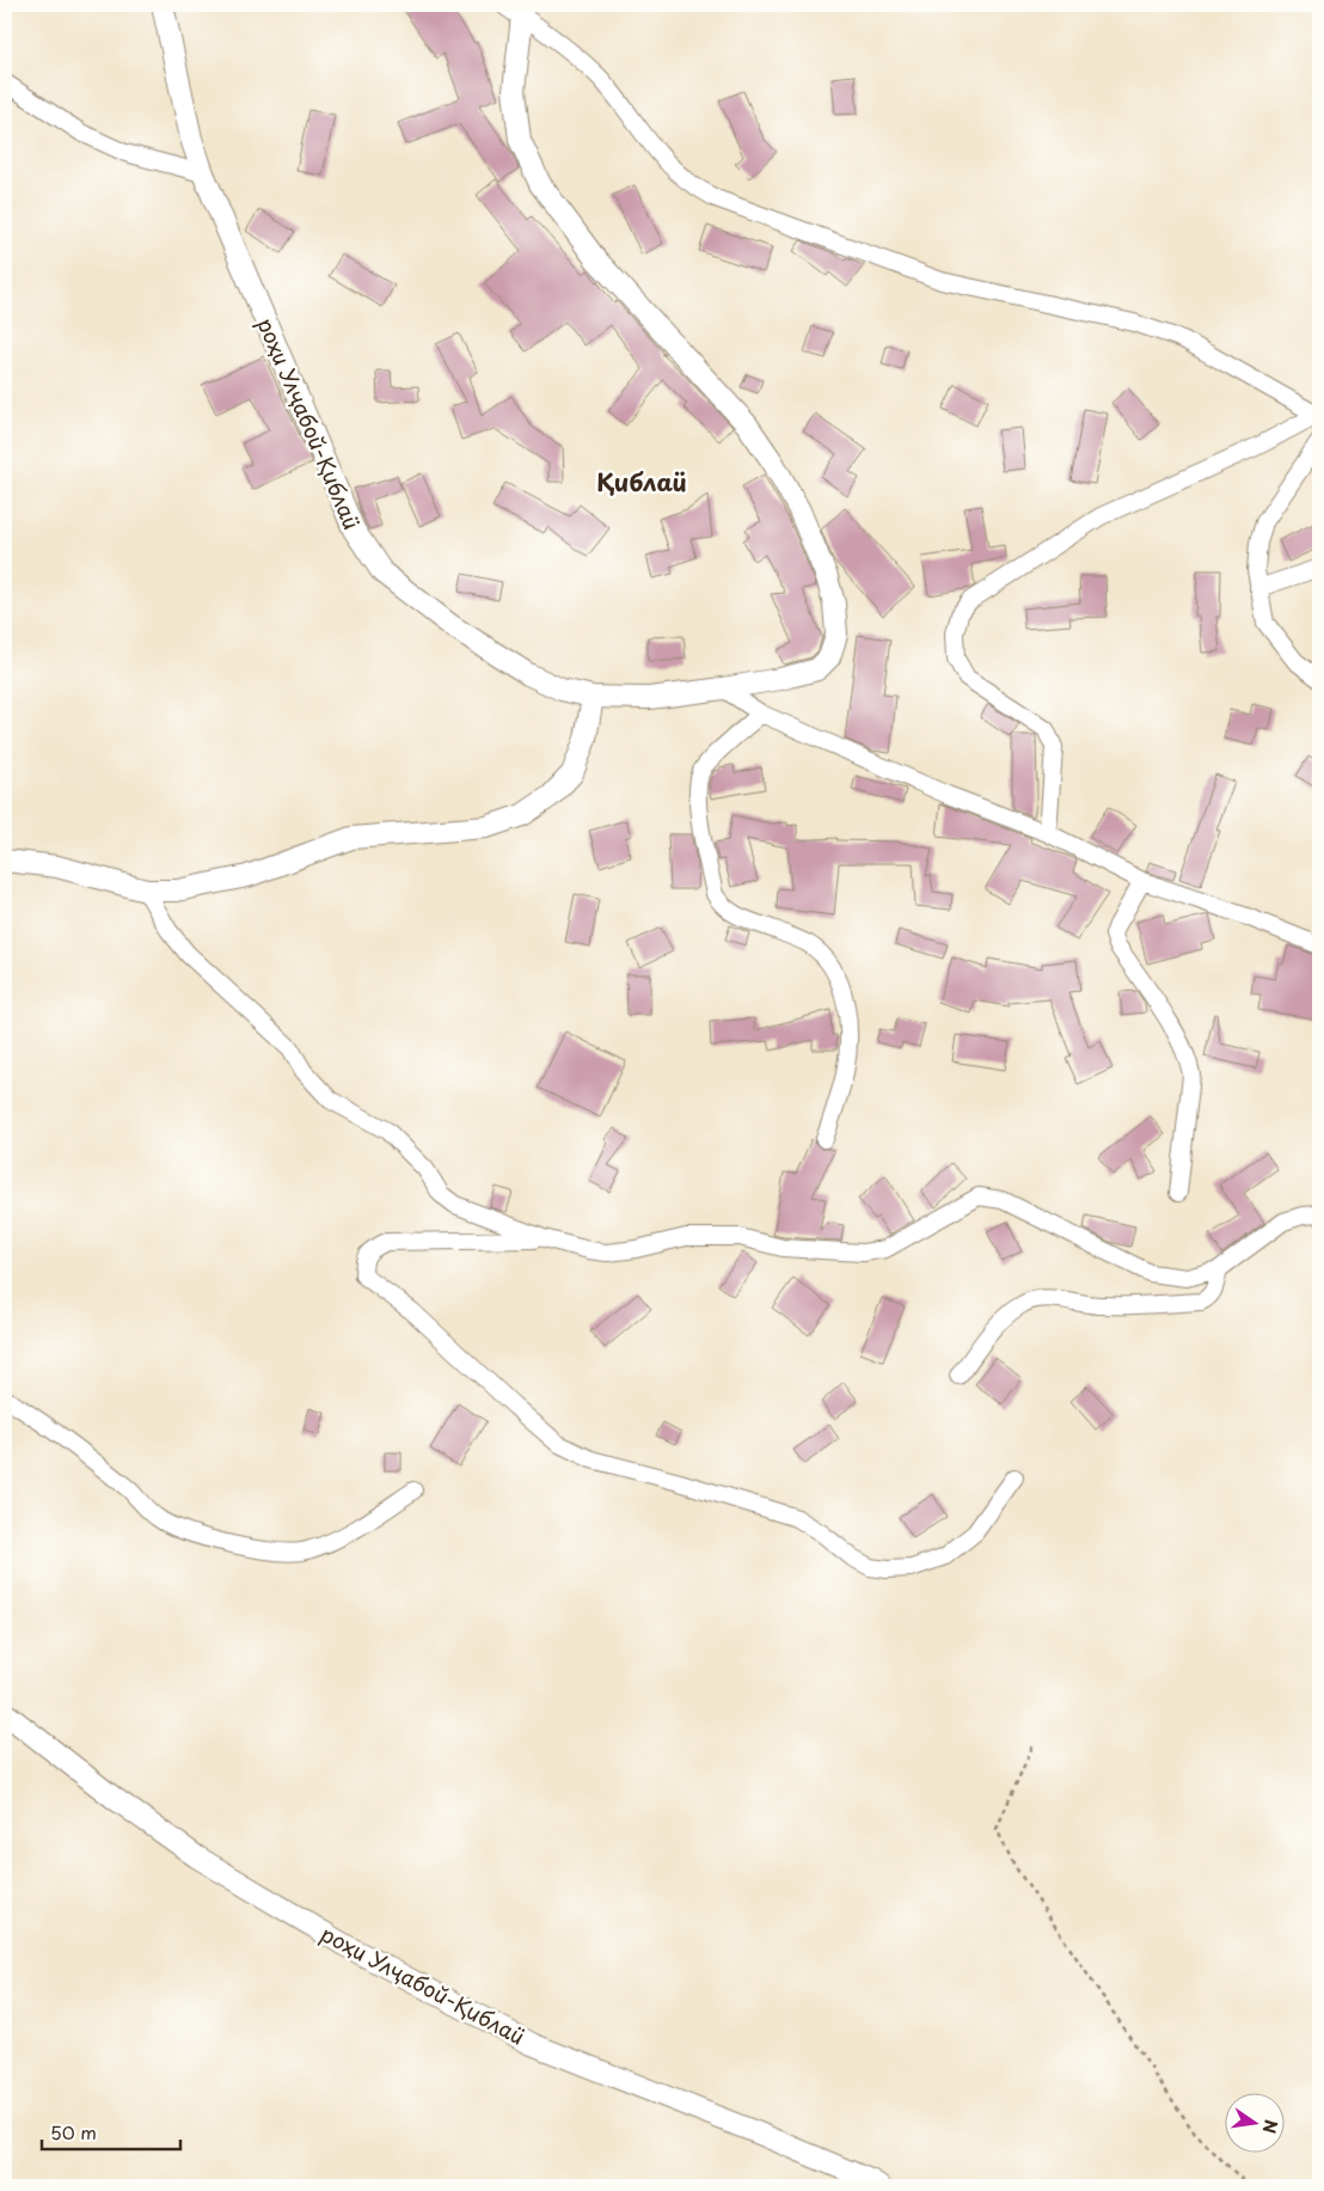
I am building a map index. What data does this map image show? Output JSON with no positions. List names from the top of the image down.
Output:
{
  "streets": {
    "street": ["роҳи Улҷабой-Қиблаӣ"]
  },
  "districts": ["Қиблаӣ"],
  "scale_bar": "50 m",
  "north": "right"
}
